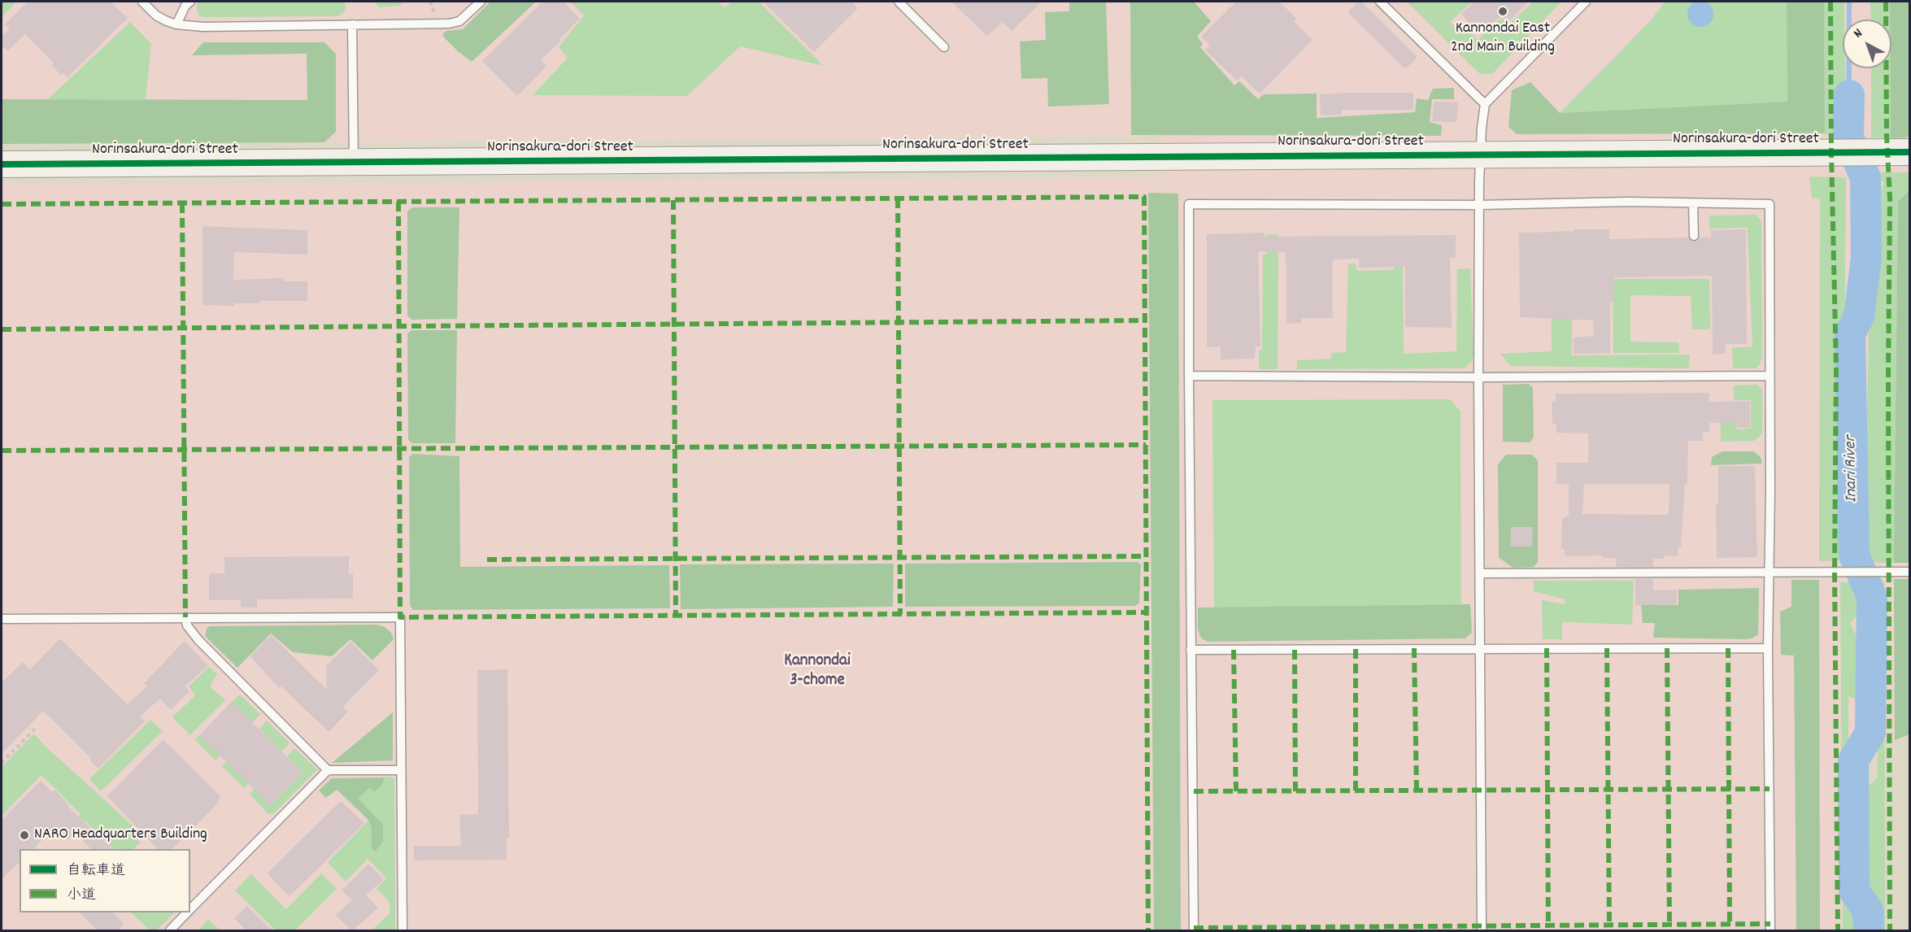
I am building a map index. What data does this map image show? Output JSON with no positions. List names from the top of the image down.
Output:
{
  "streets": {
    "street": ["Norinsakura-dori Street"]
  },
  "districts": ["Kannondai 3-chome"],
  "water": ["Inari River"],
  "places": ["Kannondai East 2nd Main Building", "NARO Headquarters Building"],
  "legend": ["自転車道", "小道"],
  "north": "top left"
}
